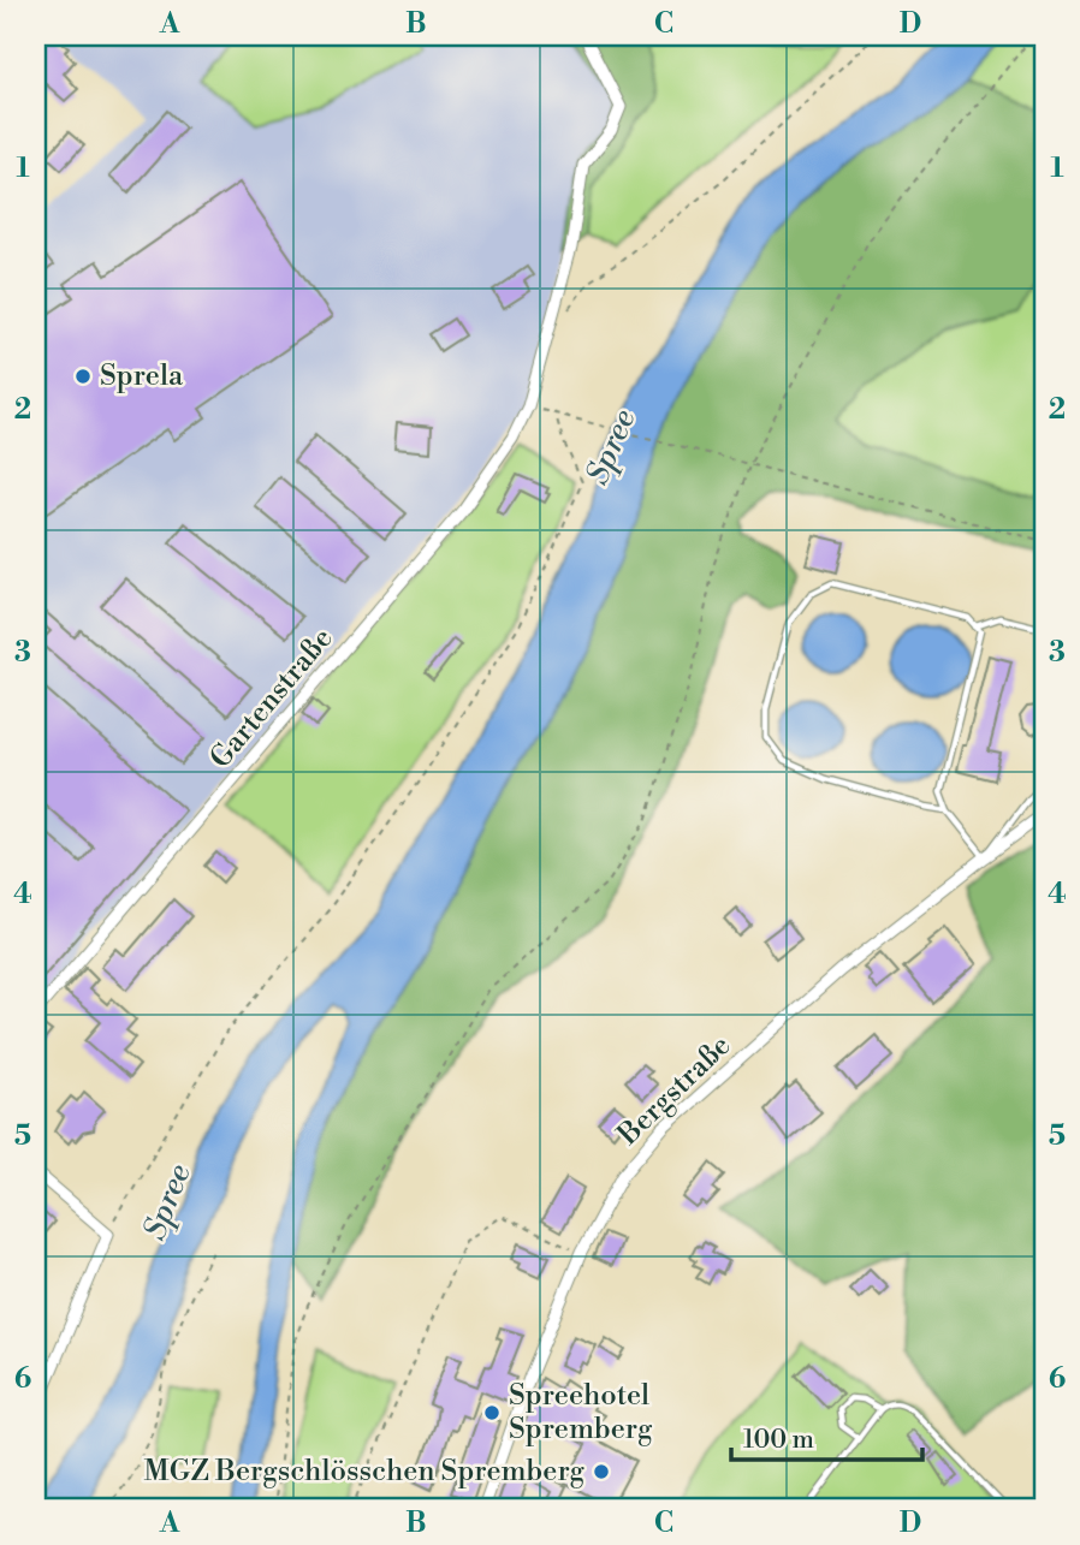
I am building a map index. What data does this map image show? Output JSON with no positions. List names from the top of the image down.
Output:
{
  "streets": {
    "street": ["Gartenstraße", "Bergstraße"]
  },
  "water": ["Spree"],
  "places": ["Sprela", "Spreehotel Spremberg", "MGZ Bergschlösschen Spremberg"],
  "scale_bar": "100 m",
  "grid": {
    "columns": [
      "A",
      "B",
      "C",
      "D"
    ],
    "rows": [
      "1",
      "2",
      "3",
      "4",
      "5",
      "6"
    ]
  }
}
